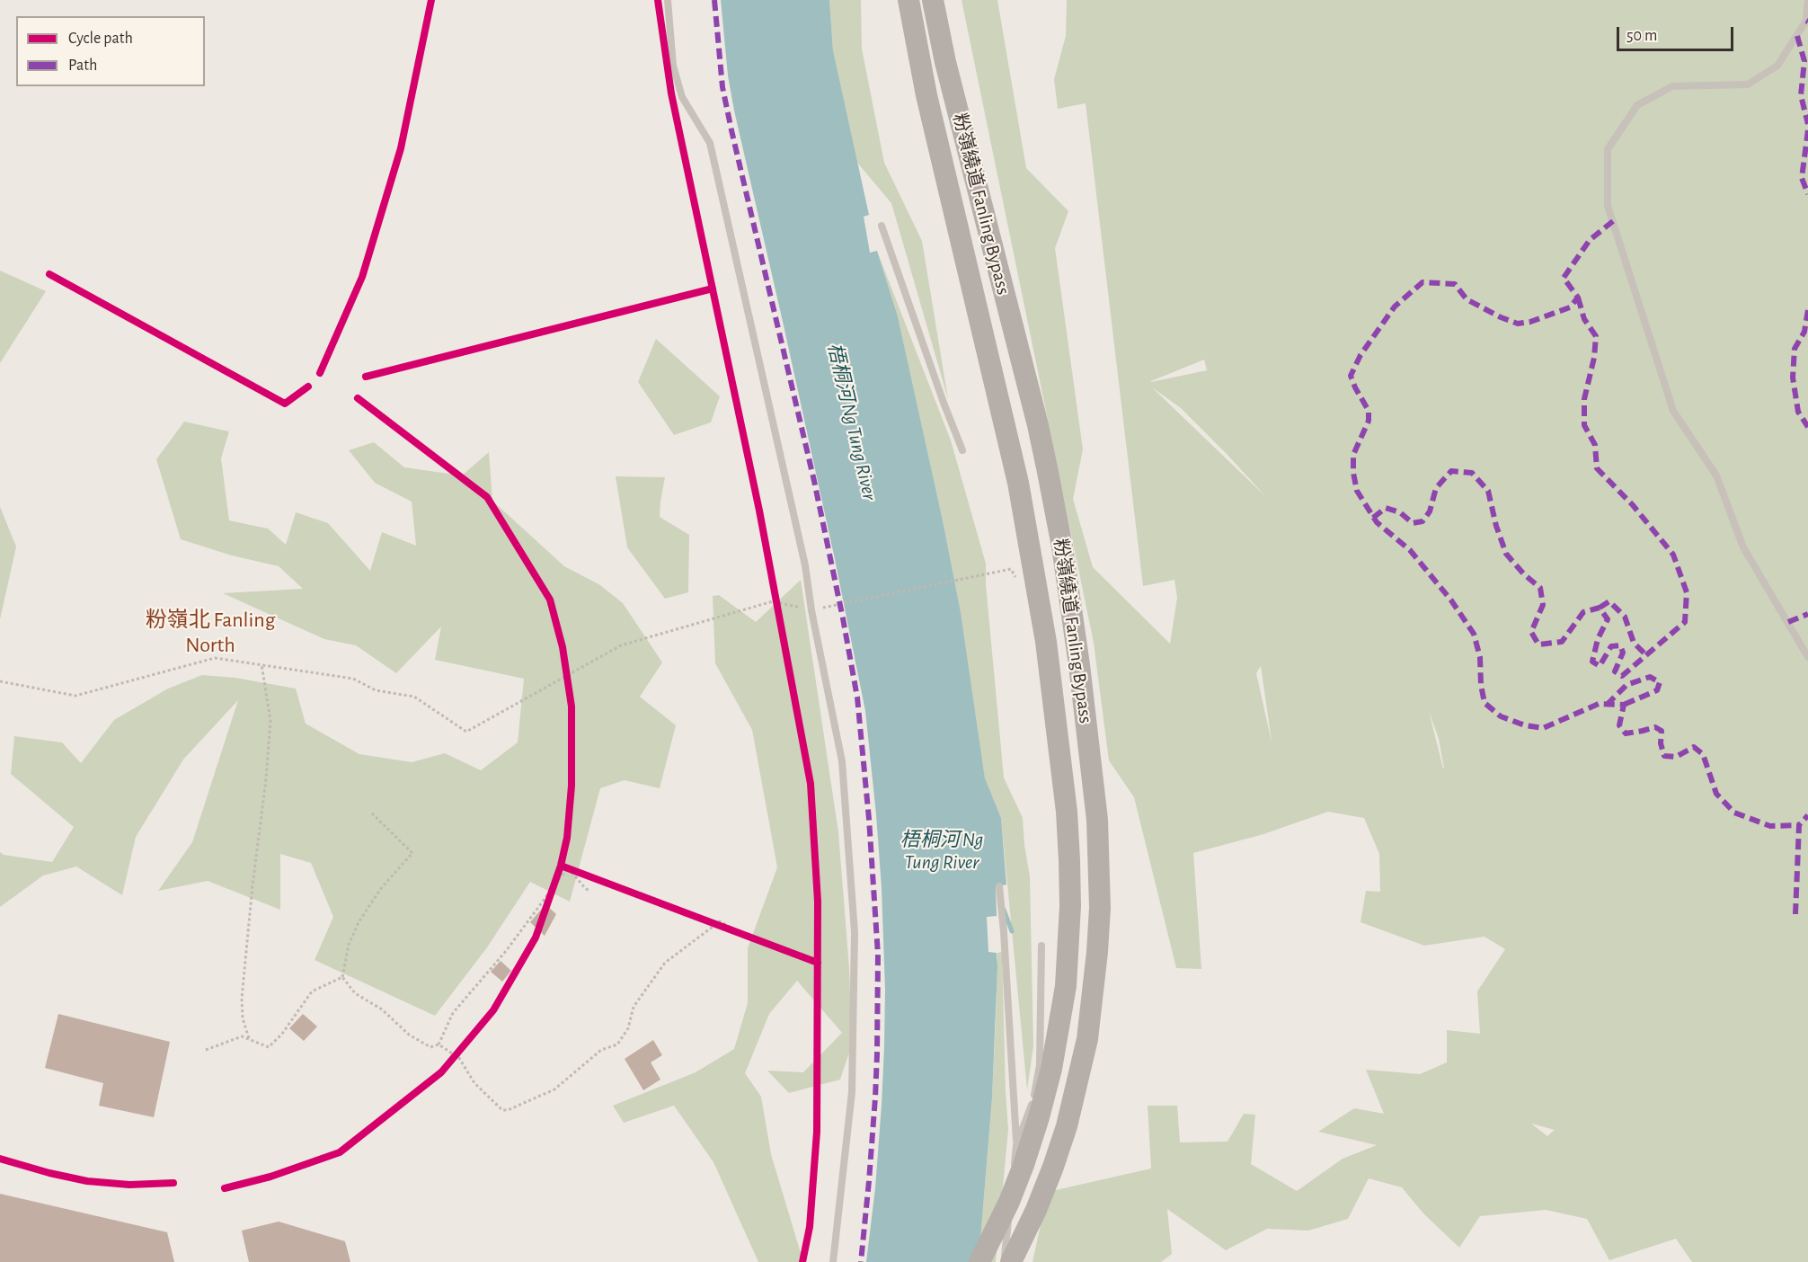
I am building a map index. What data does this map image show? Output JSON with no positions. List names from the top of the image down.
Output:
{
  "streets": {
    "main road": ["粉嶺繞道 Fanling Bypass"]
  },
  "districts": ["粉嶺北 Fanling North"],
  "water": ["梧桐河 Ng Tung River"],
  "legend": ["Cycle path", "Path"],
  "scale_bar": "50 m"
}
